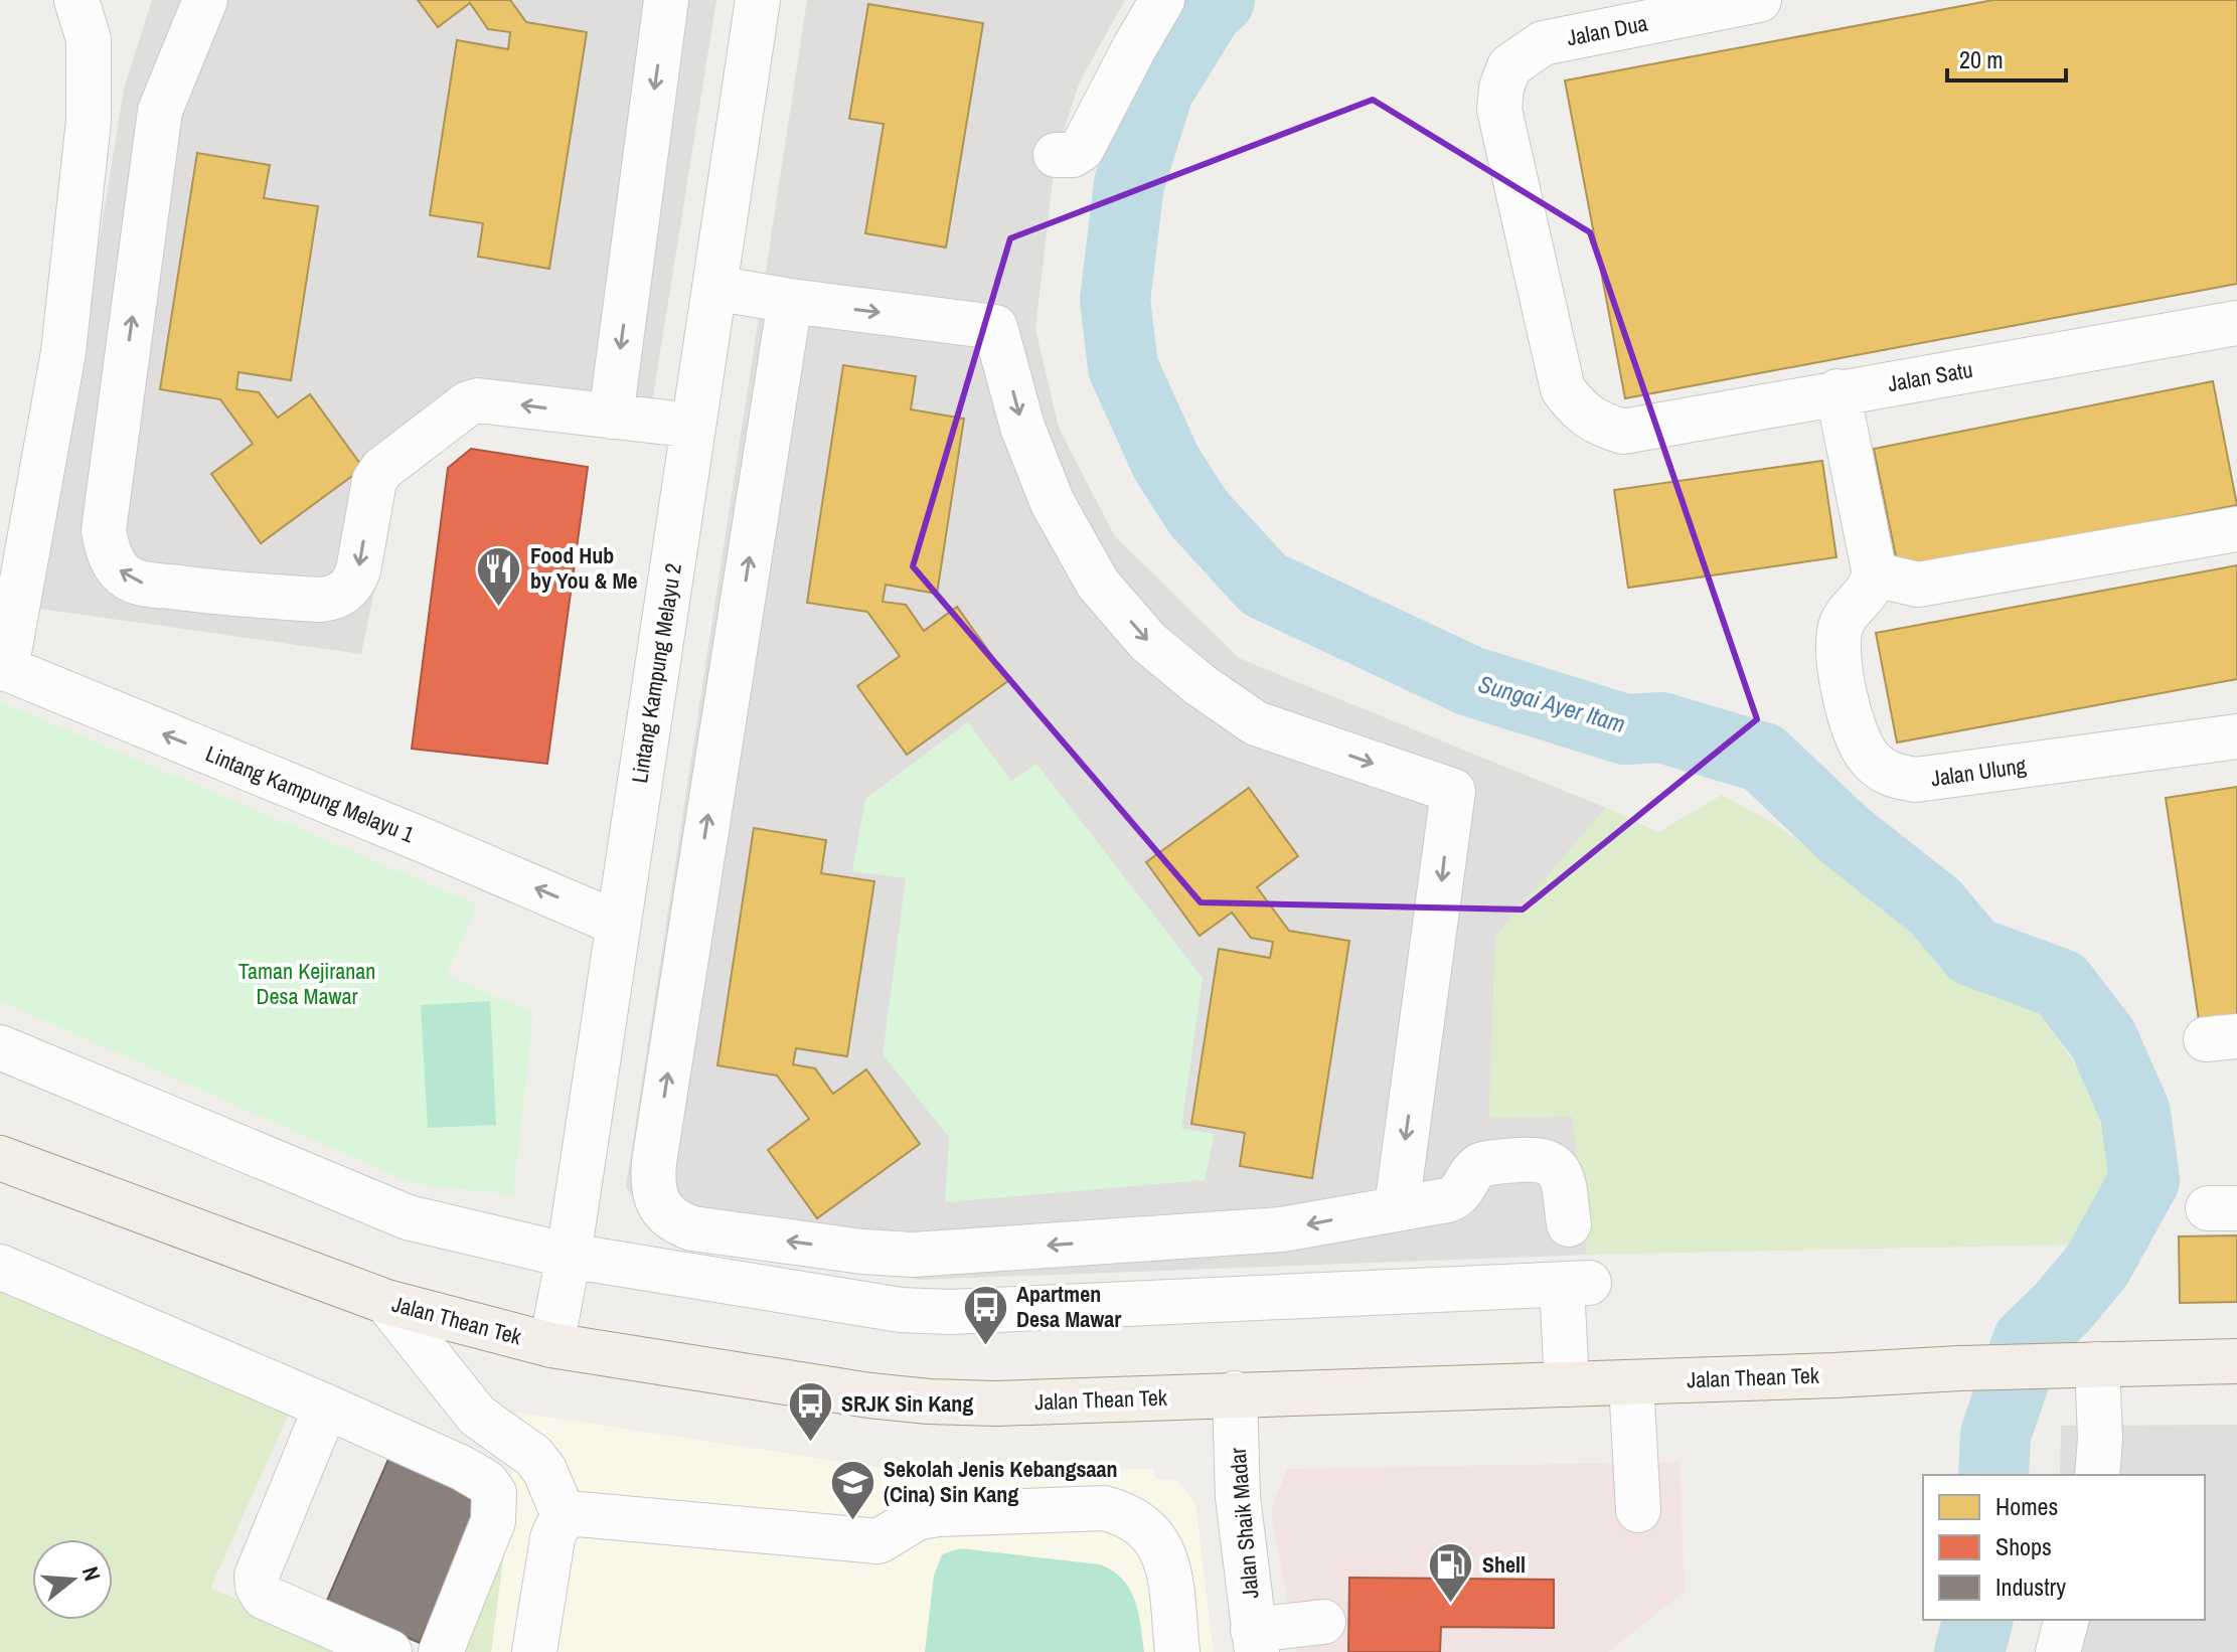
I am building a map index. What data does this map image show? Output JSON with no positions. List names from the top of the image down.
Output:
{
  "streets": {
    "main road": ["Jalan Thean Tek"],
    "street": [
      "Jalan Dua",
      "Jalan Satu",
      "Lintang Kampung Melayu 2",
      "Jalan Ulung",
      "Lintang Kampung Melayu 1",
      "Jalan Shaik Madar"
    ]
  },
  "crossings": [
    ["Jalan Dua", "Jalan Satu"],
    ["Lintang Kampung Melayu 2", "Lintang Kampung Melayu 1"],
    ["Lintang Kampung Melayu 2", "Jalan Thean Tek"],
    ["Jalan Thean Tek", "Jalan Shaik Madar"]
  ],
  "water": ["Sungai Ayer Itam"],
  "parks": ["Taman Kejiranan Desa Mawar"],
  "places": {
    "restaurant": ["Food Hub by You & Me"],
    "bus stop": ["Apartmen Desa Mawar", "SRJK Sin Kang"],
    "school or university": ["Sekolah Jenis Kebangsaan (Cina) Sin Kang"],
    "fuel station": ["Shell"]
  },
  "legend": ["Homes", "Shops", "Industry"],
  "scale_bar": "20 m",
  "north": "right"
}
